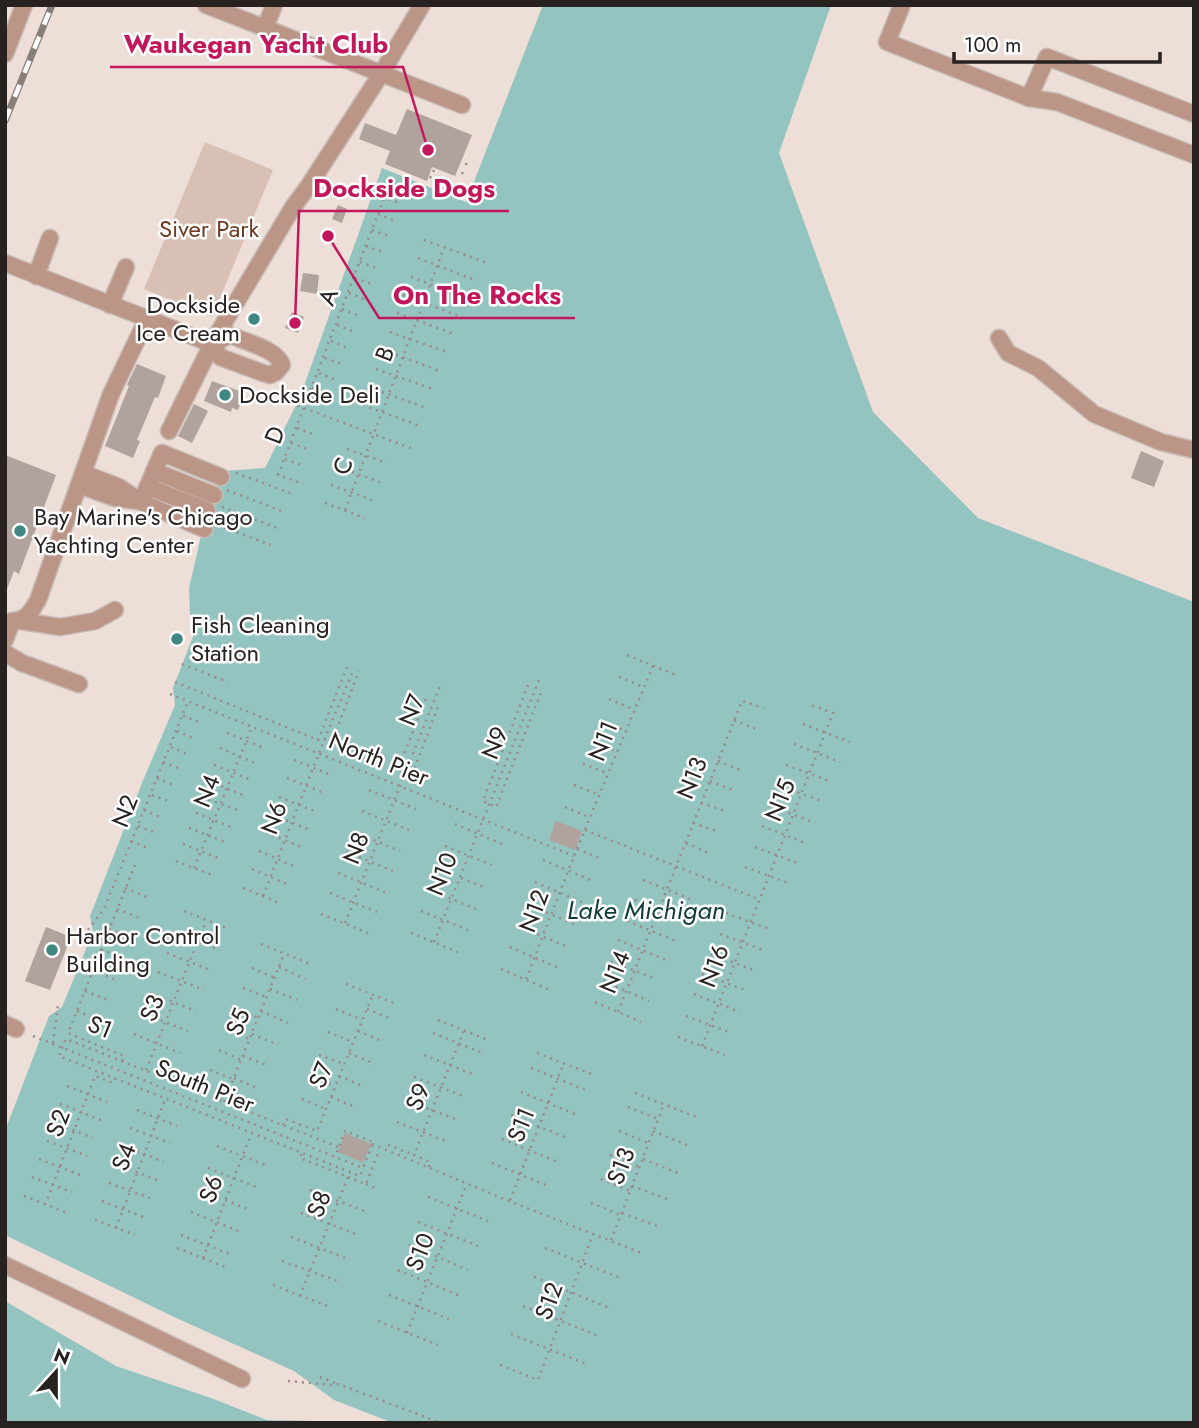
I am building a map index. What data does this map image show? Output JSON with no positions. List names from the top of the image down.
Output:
{
  "streets": {
    "path": [
      "A",
      "B",
      "D",
      "C",
      "N7",
      "N11",
      "N9",
      "North Pier",
      "N13",
      "N4",
      "N15",
      "N2",
      "N6",
      "N8",
      "N10",
      "N12",
      "N16",
      "N14",
      "S3",
      "S5",
      "S1",
      "S7",
      "South Pier",
      "S9",
      "S2",
      "S11",
      "S4",
      "S13",
      "S6",
      "S8",
      "S10",
      "S12"
    ]
  },
  "crossings": [
    ["A", "D"],
    ["B", "C"],
    ["N7", "N8"],
    ["N11", "N12"],
    ["N9", "N10"],
    ["North Pier", "N4"],
    ["North Pier", "N2"],
    ["North Pier", "N12"],
    ["N13", "N14"],
    ["N15", "N16"]
  ],
  "water": ["Lake Michigan"],
  "parks": ["Siver Park"],
  "places": [
    "Waukegan Yacht Club",
    "On The Rocks",
    "Dockside Ice Cream",
    "Dockside Dogs",
    "Dockside Deli",
    "Bay Marine's Chicago Yachting Center",
    "Fish Cleaning Station",
    "Harbor Control Building"
  ],
  "scale_bar": "100 m",
  "north": "top"
}
